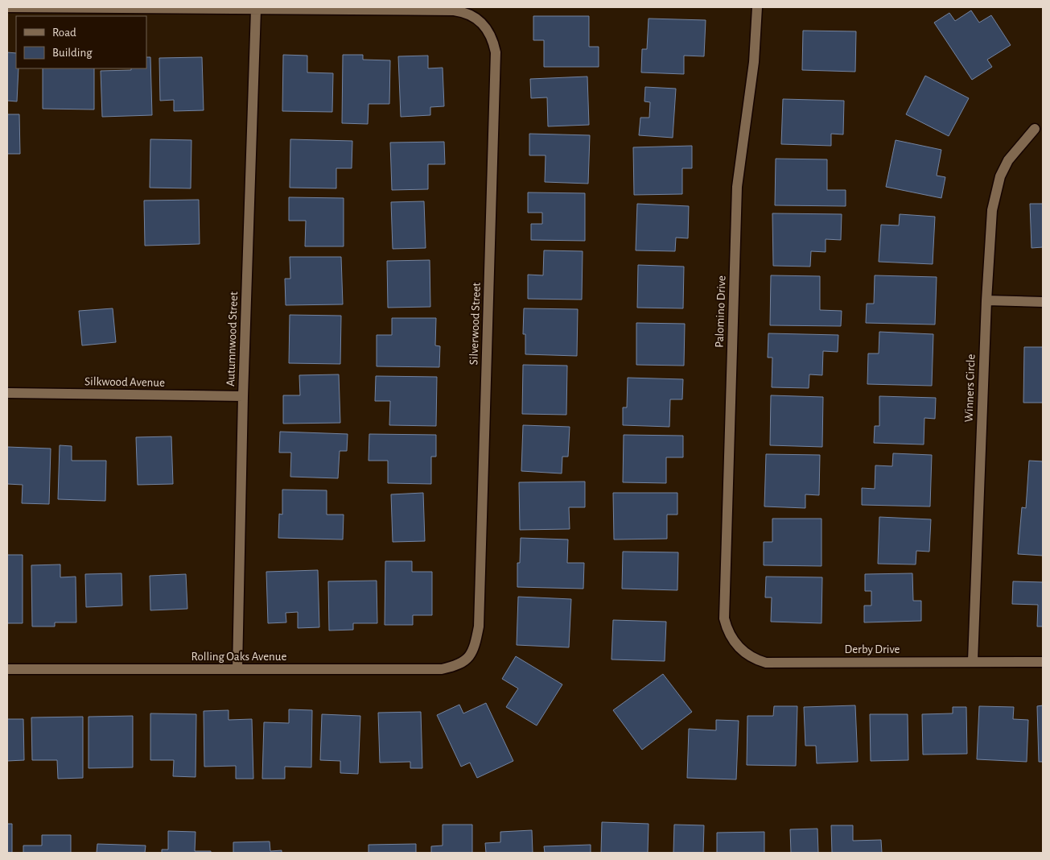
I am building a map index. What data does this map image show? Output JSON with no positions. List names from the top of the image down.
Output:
{
  "streets": {
    "street": [
      "Palomino Drive",
      "Silverwood Street",
      "Autumnwood Street",
      "Silkwood Avenue",
      "Winners Circle",
      "Derby Drive",
      "Rolling Oaks Avenue"
    ]
  },
  "crossings": [
    ["Palomino Drive", "Derby Drive"],
    ["Silverwood Street", "Autumnwood Street"],
    ["Silverwood Street", "Rolling Oaks Avenue"],
    ["Autumnwood Street", "Silkwood Avenue"],
    ["Autumnwood Street", "Rolling Oaks Avenue"],
    ["Winners Circle", "Derby Drive"]
  ],
  "legend": ["Road", "Building"]
}
